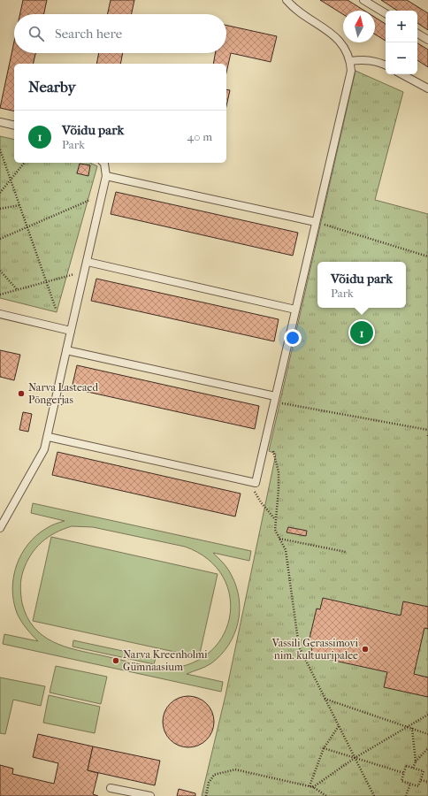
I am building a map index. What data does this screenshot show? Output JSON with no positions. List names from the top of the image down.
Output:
{
  "places": ["Narva Lasteaed Põngerjas", "Vassili Gerassimovi nim. kultuuripalee", "Narva Kreenholmi Gümnaasium"],
  "north": "top",
  "page": {
    "map_buttons": ["+", "−"],
    "search": "Search here",
    "heading": "Nearby",
    "list": [
      {
        "mark": "1",
        "name": "Võidu park",
        "note": "Park",
        "value": "40 m"
      }
    ],
    "popup": ["Võidu park", "Park"],
    "pins": "1"
  }
}
